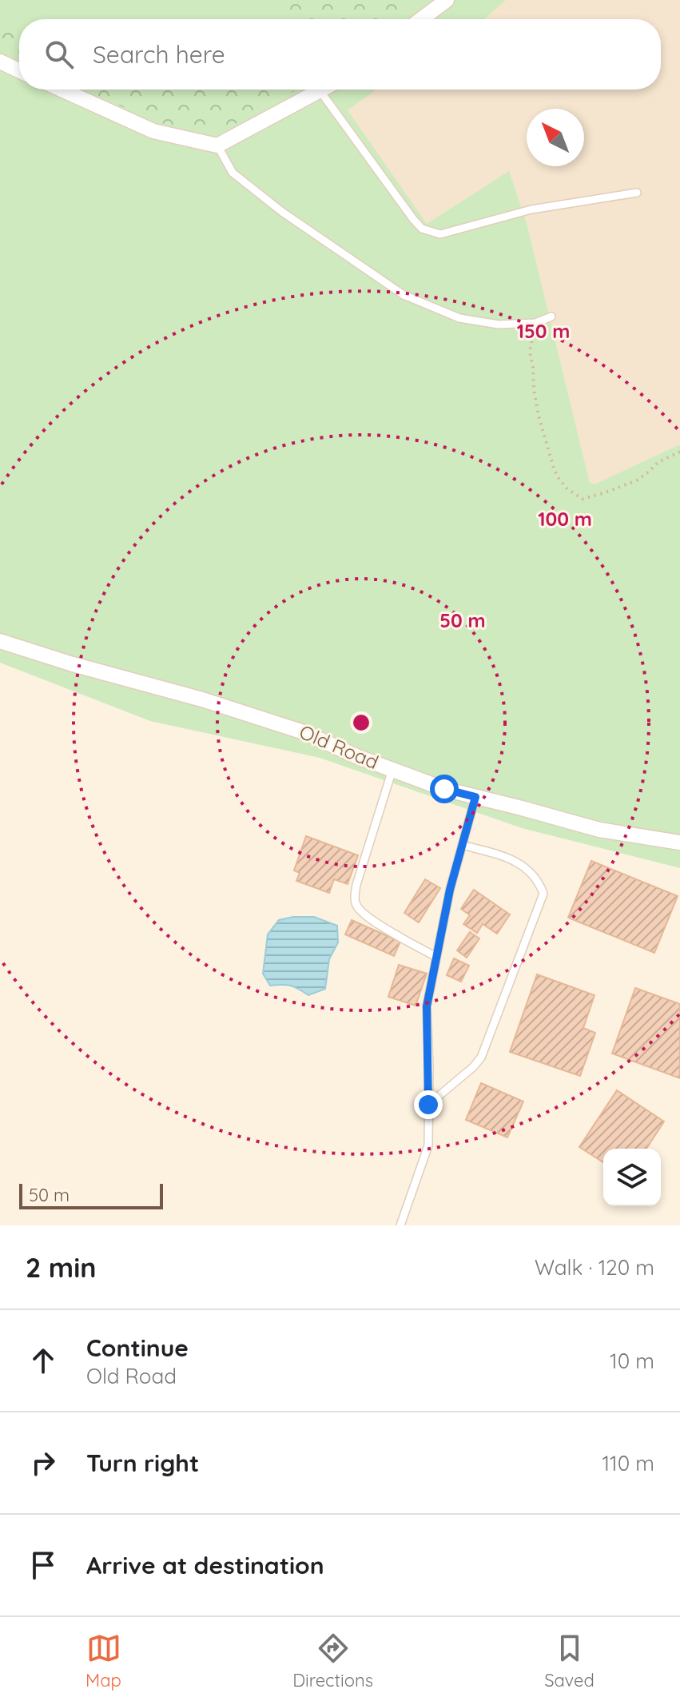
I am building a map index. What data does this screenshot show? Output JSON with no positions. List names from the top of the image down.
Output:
{
  "streets": {
    "street": ["Old Road"]
  },
  "scale_bar": "50 m",
  "north": "top left",
  "page": {
    "search": "Search here",
    "scale": "50 m",
    "heading": ["2 min", "Walk · 120 m"],
    "list": [
      ["Continue", "Old Road", "10 m"],
      ["Turn right", "110 m"],
      "Arrive at destination"
    ],
    "nav": ["Map", "Directions", "Saved"]
  },
  "rings": ["150 m", "100 m", "50 m"]
}
